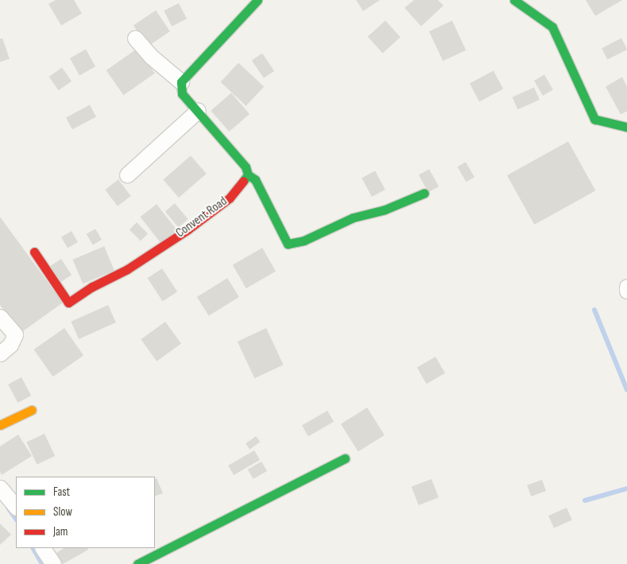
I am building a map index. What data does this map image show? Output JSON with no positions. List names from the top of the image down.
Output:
{
  "streets": {
    "street": ["Convent Road"]
  },
  "legend": ["Fast", "Slow", "Jam"]
}
